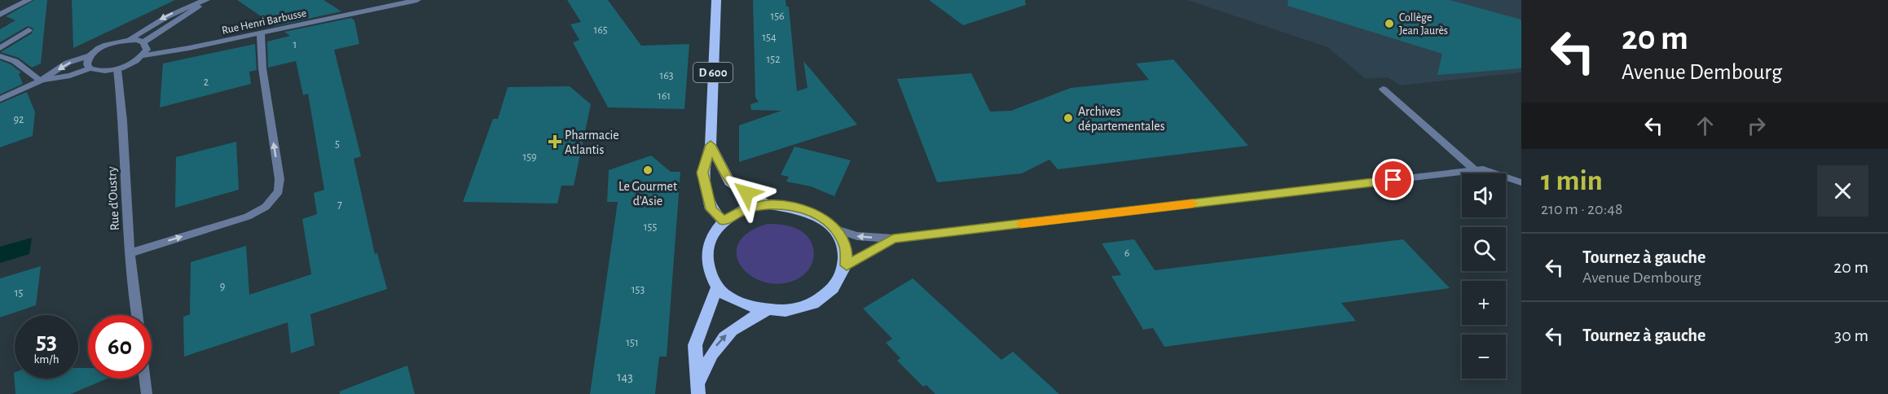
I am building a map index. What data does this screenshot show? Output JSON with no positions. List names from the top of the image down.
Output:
{
  "streets": {
    "main road": ["D 600"],
    "street": ["Rue Henri Barbusse", "Rue d'Oustry"]
  },
  "crossings": [
    ["Rue Henri Barbusse", "Rue d'Oustry"]
  ],
  "places": {
    "other": ["Collège Jean Jaurès", "Archives départementales", "Le Gourmet d'Asie"],
    "health": ["Pharmacie Atlantis"]
  },
  "house_numbers": [
    "156",
    "165",
    "154",
    "1",
    "152",
    "163",
    "2",
    "161",
    "92",
    "5",
    "159",
    "7",
    "155",
    "6",
    "9",
    "153",
    "15",
    "151",
    "143"
  ],
  "page": {
    "turn": ["20 m", "Avenue Dembourg"],
    "heading": ["1 min", "210 m · 20:48"],
    "map_buttons": ["+", "−"],
    "list": [
      {
        "name": "Tournez à gauche",
        "note": "Avenue Dembourg",
        "value": "20 m"
      },
      {
        "name": "Tournez à gauche",
        "value": "30 m"
      }
    ],
    "speed": "53 km/h",
    "limit": "60"
  }
}
